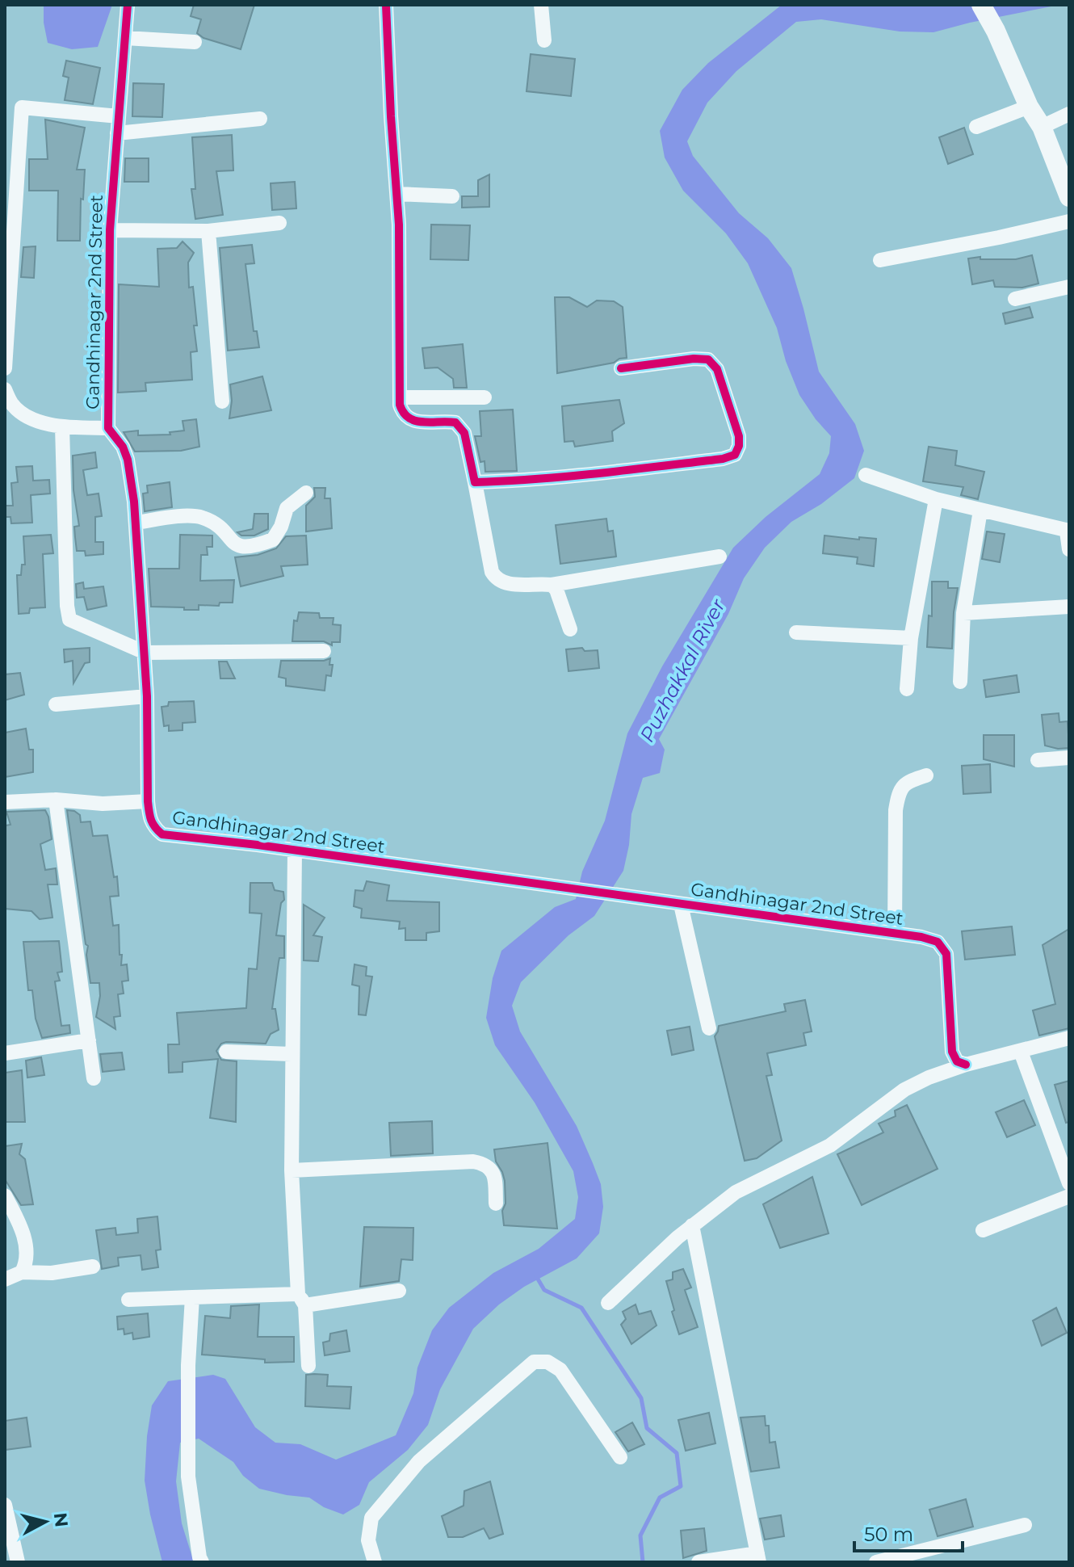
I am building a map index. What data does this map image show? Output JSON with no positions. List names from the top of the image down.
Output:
{
  "streets": {
    "street": ["Gandhinagar 2nd Street"]
  },
  "water": ["Puzhakkal River"],
  "scale_bar": "50 m",
  "north": "right"
}
